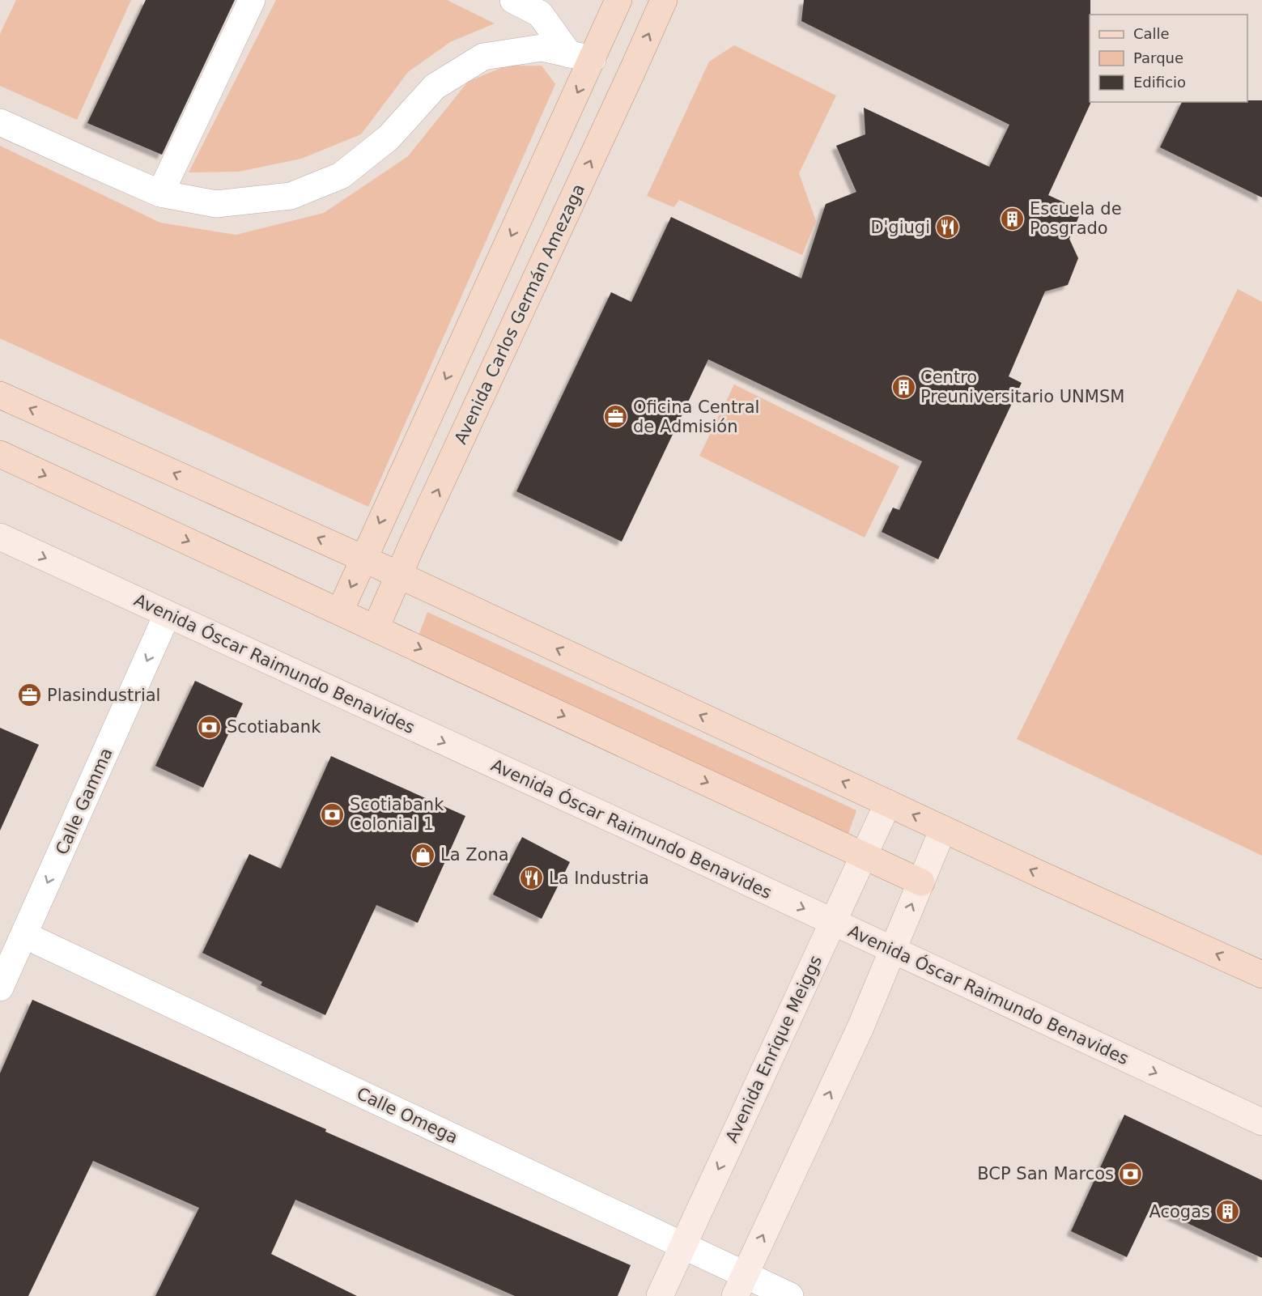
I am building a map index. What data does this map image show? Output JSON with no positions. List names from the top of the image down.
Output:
{
  "streets": {
    "main road": ["Avenida Carlos Germán Amezaga", "Avenida Óscar Raimundo Benavides", "Avenida Enrique Meiggs"],
    "street": ["Calle Gamma", "Calle Omega"]
  },
  "crossings": [
    ["Avenida Óscar Raimundo Benavides", "Calle Gamma"],
    ["Avenida Óscar Raimundo Benavides", "Avenida Enrique Meiggs"],
    ["Calle Gamma", "Calle Omega"],
    ["Avenida Enrique Meiggs", "Calle Omega"]
  ],
  "one_way": ["Calle Gamma"],
  "places": {
    "building": ["Escuela de Posgrado", "Centro Preuniversitario UNMSM", "Acogas"],
    "restaurant": ["D'giugi", "La Industria"],
    "office": ["Oficina Central de Admisión", "Plasindustrial"],
    "bank": ["Scotiabank", "Scotiabank Colonial 1", "BCP San Marcos"],
    "shop": ["La Zona"]
  },
  "legend": ["Calle", "Parque", "Edificio"]
}
